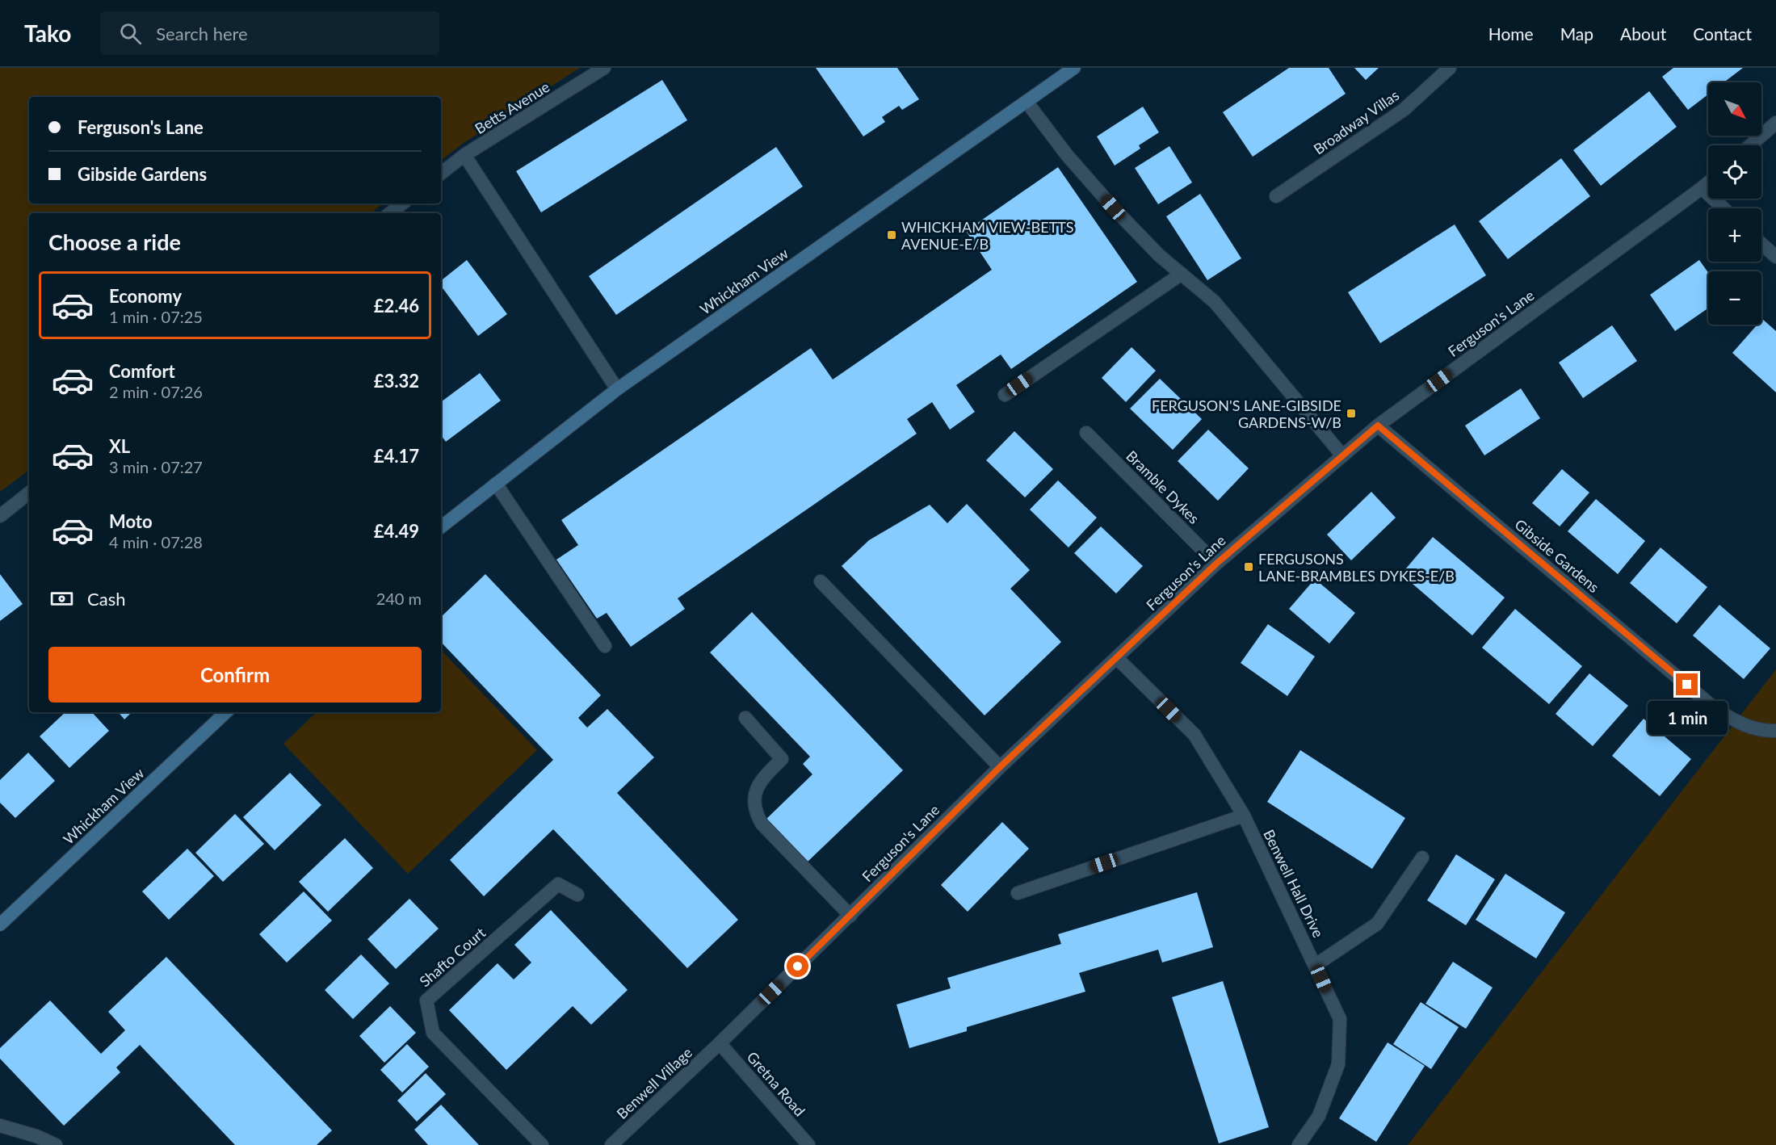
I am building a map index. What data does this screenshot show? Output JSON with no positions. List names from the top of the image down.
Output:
{
  "streets": {
    "main road": ["Whickham View"],
    "street": [
      "Betts Avenue",
      "Broadway Villas",
      "Ferguson's Lane",
      "Bramble Dykes",
      "Gibside Gardens",
      "Benwell Hall Drive",
      "Shafto Court",
      "Benwell Village",
      "Gretna Road"
    ]
  },
  "crossings": [
    ["Ferguson's Lane", "Bramble Dykes"],
    ["Ferguson's Lane", "Gibside Gardens"],
    ["Ferguson's Lane", "Benwell Hall Drive"],
    ["Ferguson's Lane", "Benwell Village"],
    ["Ferguson's Lane", "Gretna Road"],
    ["Benwell Village", "Gretna Road"]
  ],
  "places": {
    "transit": ["WHICKHAM VIEW-BETTS AVENUE-E/B", "FERGUSON'S LANE-GIBSIDE GARDENS-W/B", "FERGUSONS LANE-BRAMBLES DYKES-E/B"]
  },
  "north": "bottom right",
  "page": {
    "header": "Tako",
    "search": "Search here",
    "nav": [
      "Home",
      "Map",
      "About",
      "Contact"
    ],
    "map_buttons": ["+", "−"],
    "banner": ["Ferguson's Lane", "Gibside Gardens"],
    "heading": "Choose a ride",
    "list": [
      {
        "name": "Economy",
        "note": "1 min · 07:25",
        "value": "£2.46"
      },
      {
        "name": "Comfort",
        "note": "2 min · 07:26",
        "value": "£3.32"
      },
      {
        "name": "XL",
        "note": "3 min · 07:27",
        "value": "£4.17"
      },
      {
        "name": "Moto",
        "note": "4 min · 07:28",
        "value": "£4.49"
      }
    ],
    "pay": ["Cash", "240 m"],
    "buttons": "Confirm",
    "bubble": "1 min"
  }
}
